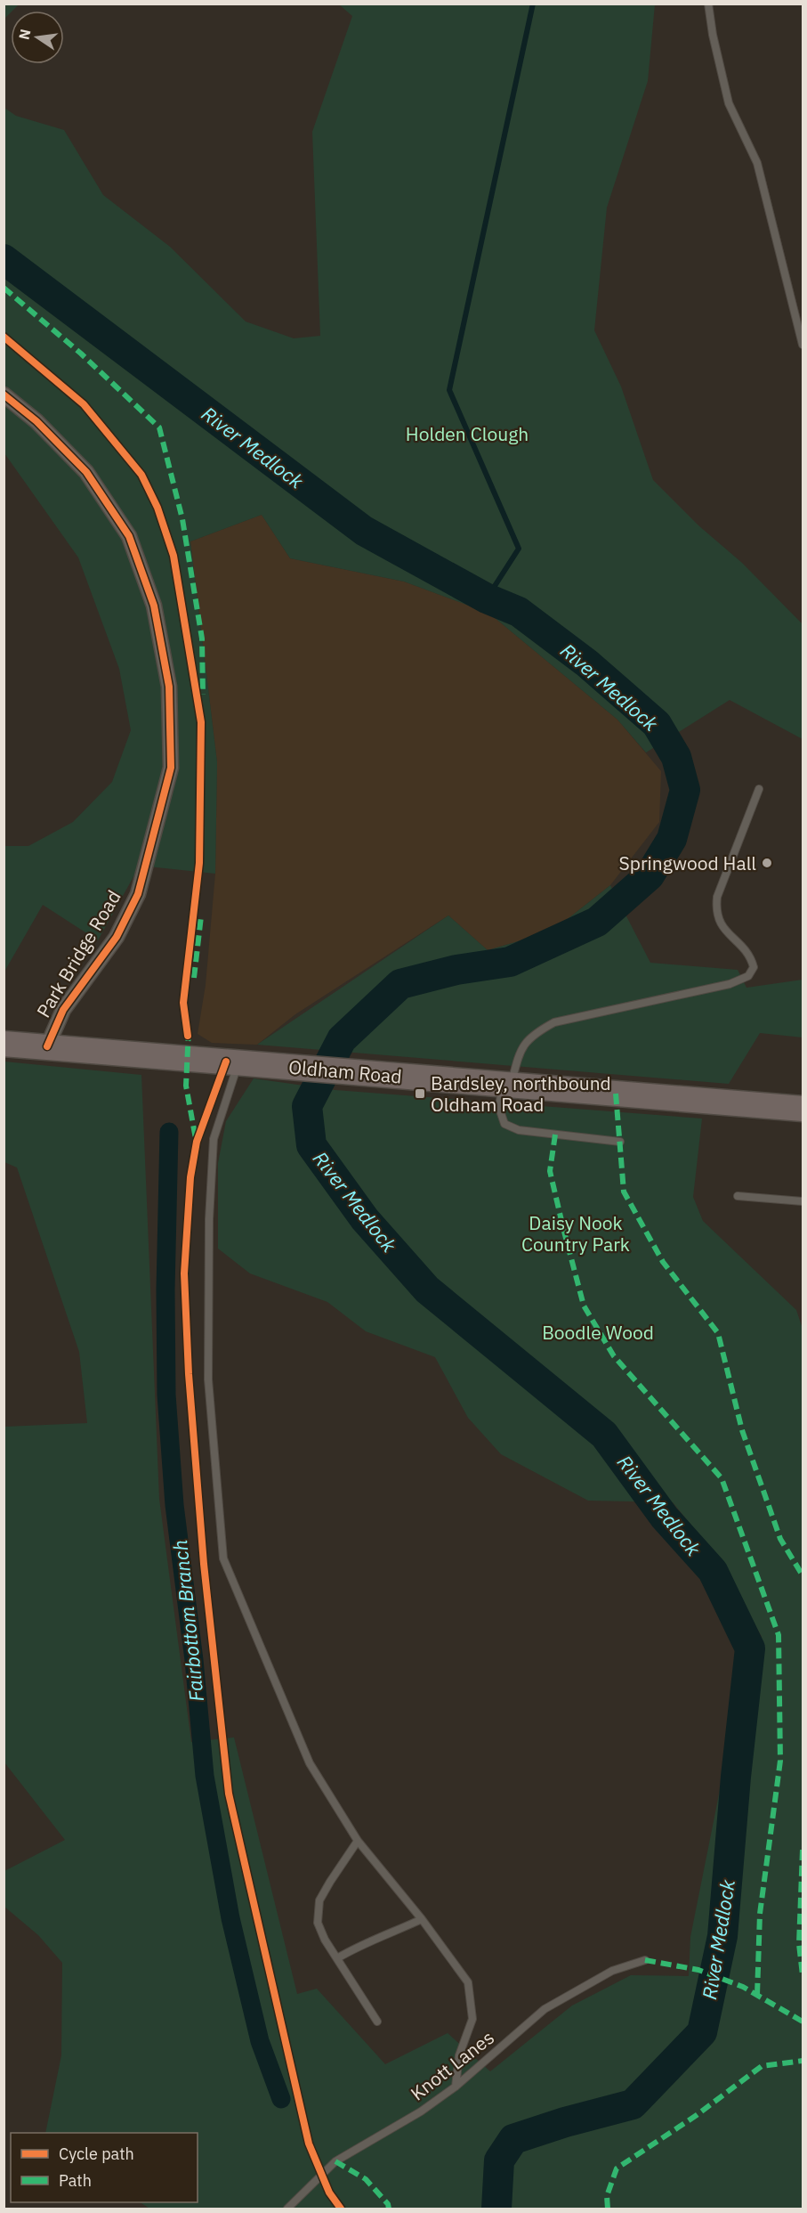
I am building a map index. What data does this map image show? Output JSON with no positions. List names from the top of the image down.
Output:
{
  "streets": {
    "highway": ["Oldham Road"],
    "street": ["Park Bridge Road"],
    "lane": ["Knott Lanes"]
  },
  "crossings": [
    ["Park Bridge Road", "Oldham Road"]
  ],
  "water": ["River Medlock", "Fairbottom Branch"],
  "parks": ["Holden Clough", "Daisy Nook Country Park", "Boodle Wood"],
  "places": {
    "other": ["Springwood Hall"],
    "transit": ["Bardsley, northbound Oldham Road"]
  },
  "legend": ["Cycle path", "Path"],
  "north": "left"
}
